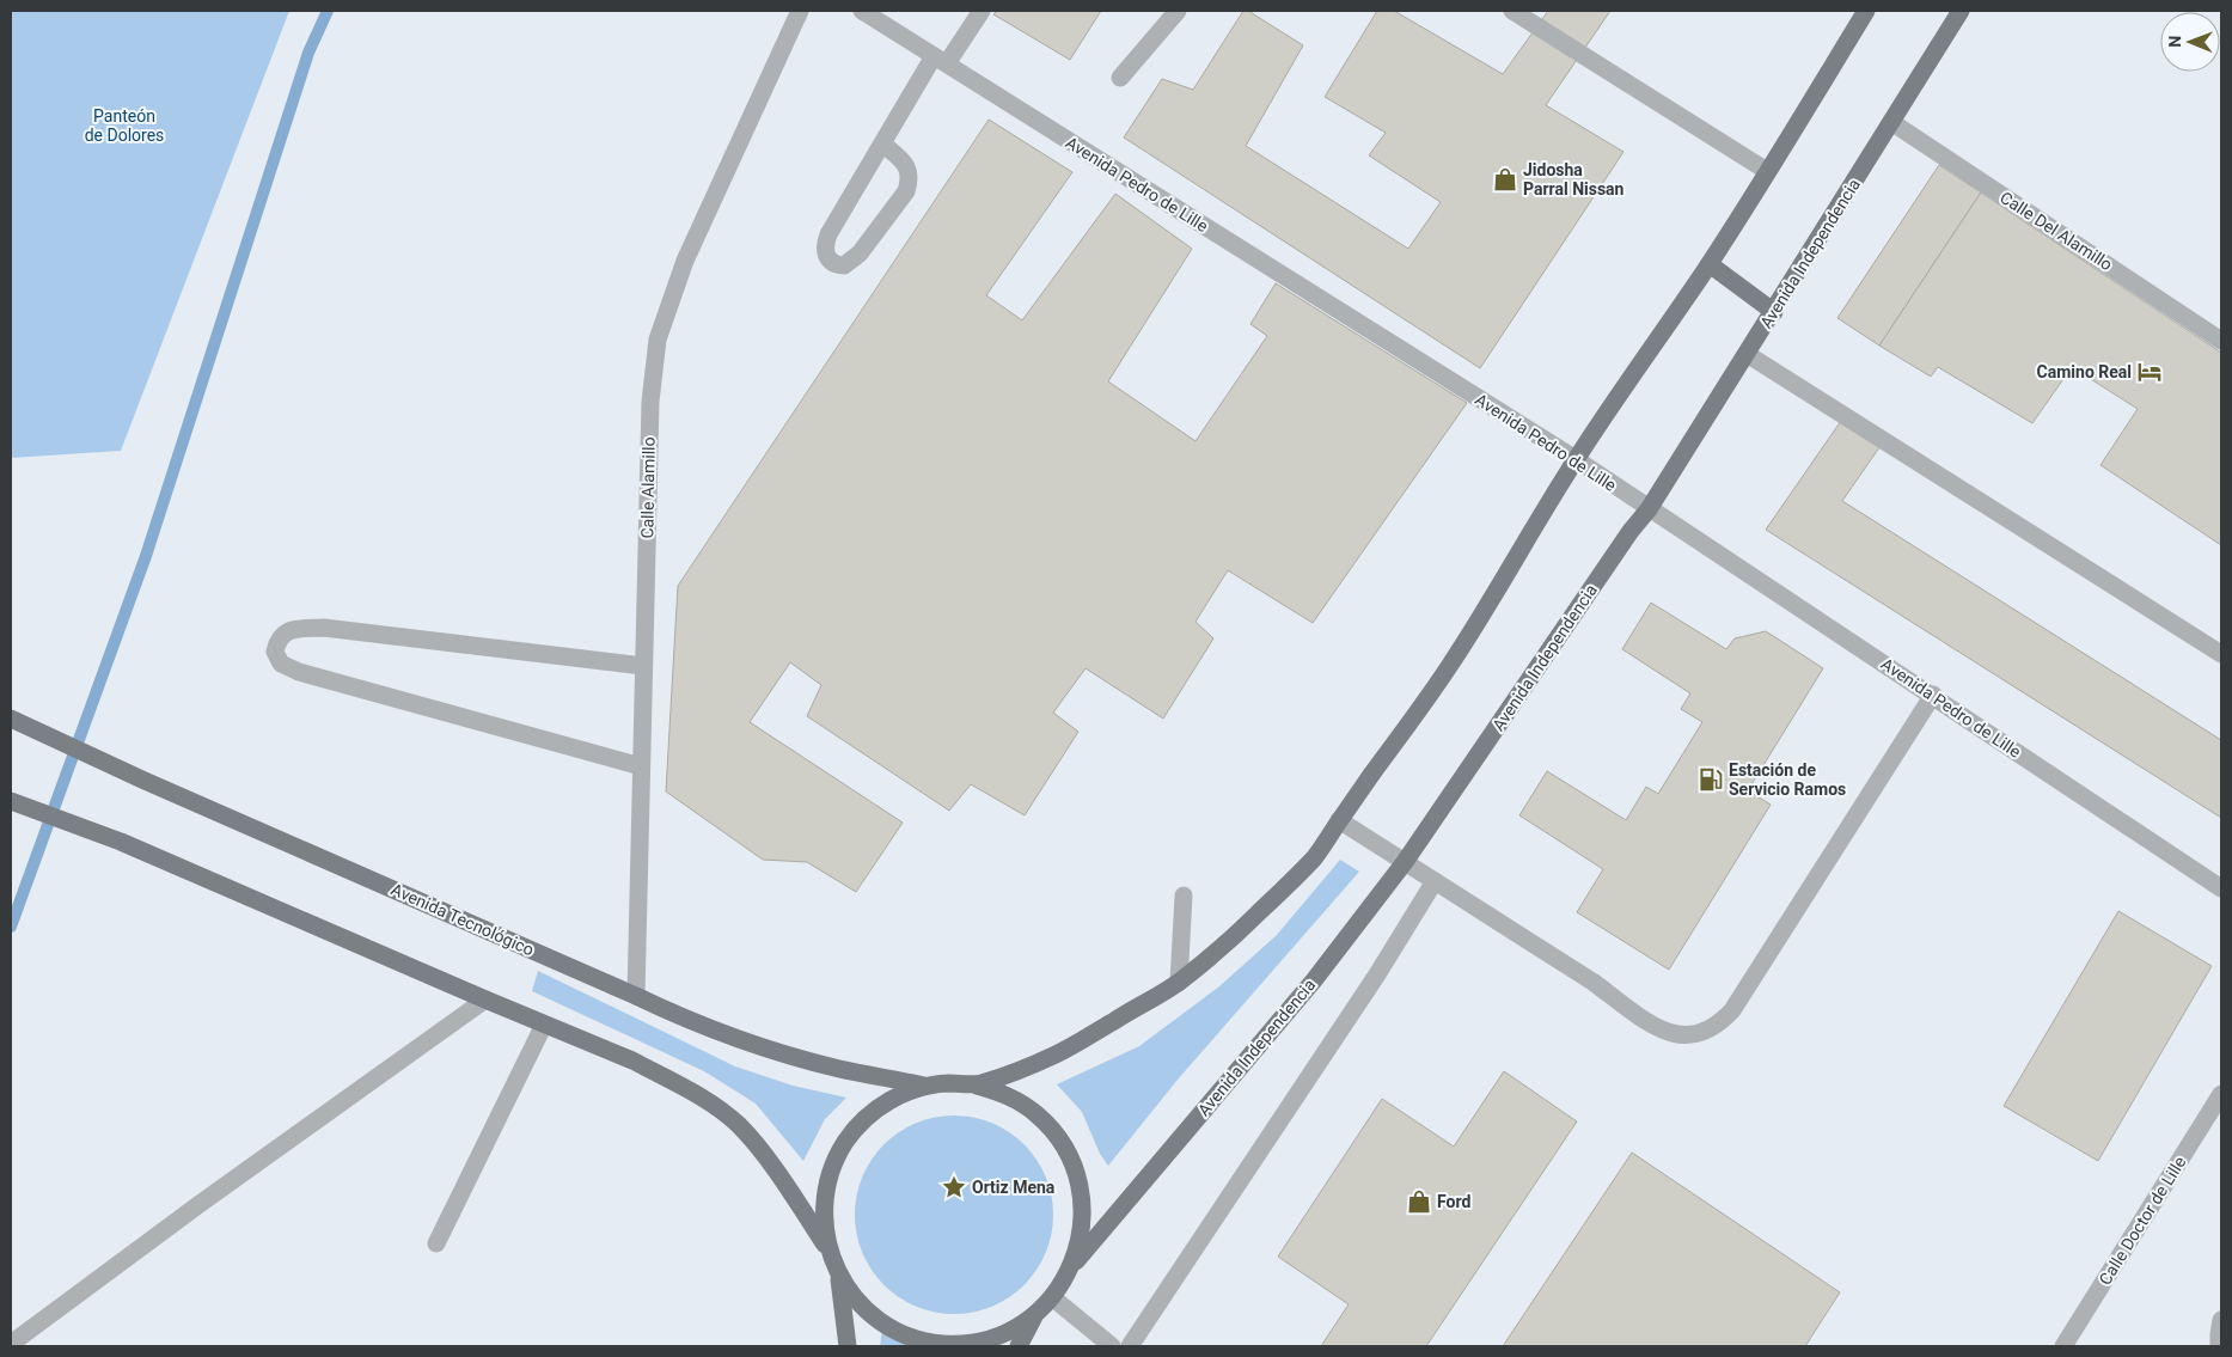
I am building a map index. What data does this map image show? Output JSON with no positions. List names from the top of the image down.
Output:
{
  "streets": {
    "main road": ["Avenida Independencia", "Avenida Tecnológico"],
    "street": [
      "Avenida Pedro de Lille",
      "Calle Del Alamillo",
      "Calle Alamillo",
      "Calle Doctor de Lille"
    ]
  },
  "crossings": [
    ["Avenida Pedro de Lille", "Avenida Independencia"],
    ["Calle Del Alamillo", "Avenida Independencia"],
    ["Calle Alamillo", "Avenida Tecnológico"]
  ],
  "parks": ["Panteón de Dolores"],
  "places": {
    "shop": ["Jidosha Parral Nissan", "Ford"],
    "hotel": ["Camino Real"],
    "fuel station": ["Estación de Servicio Ramos"],
    "place": ["Ortiz Mena"]
  },
  "north": "left"
}
